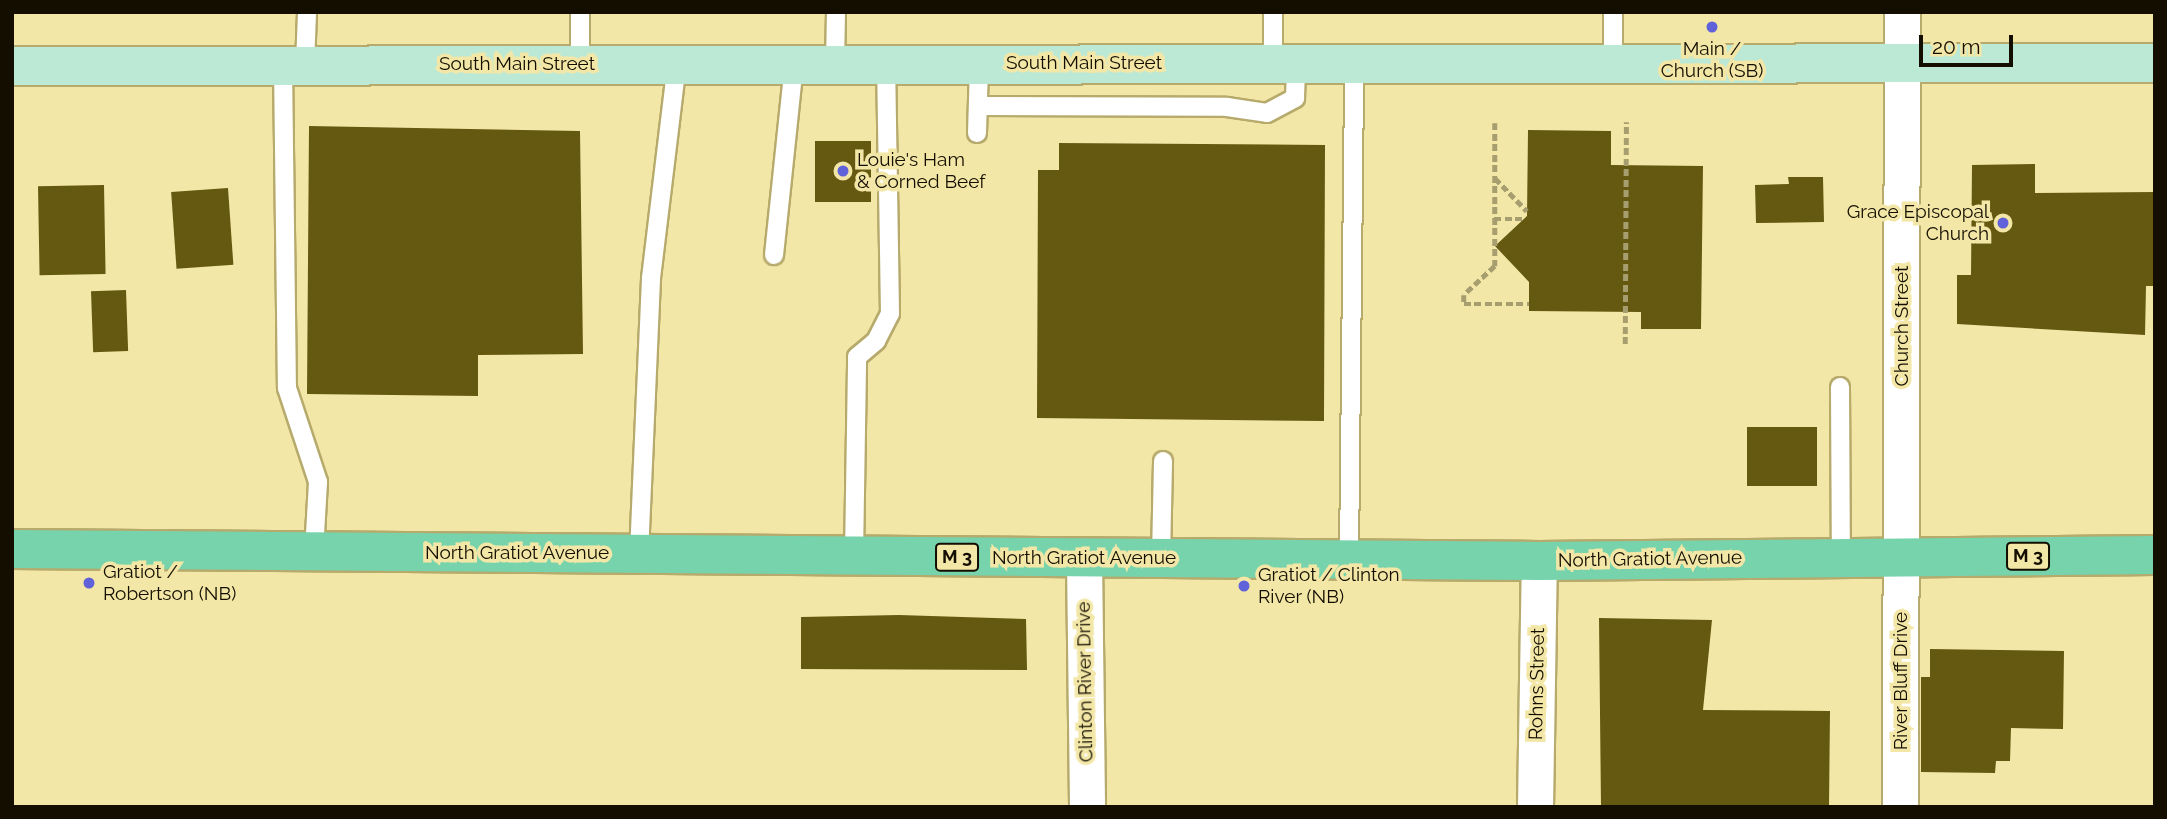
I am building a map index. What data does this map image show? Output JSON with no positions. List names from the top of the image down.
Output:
{
  "streets": {
    "main road": ["North Gratiot Avenue", "M 3"],
    "street": [
      "South Main Street",
      "Church Street",
      "River Bluff Drive",
      "Clinton River Drive",
      "Rohns Street"
    ]
  },
  "crossings": [
    ["South Main Street", "Church Street"],
    ["Church Street", "North Gratiot Avenue"],
    ["Church Street", "River Bluff Drive"],
    ["North Gratiot Avenue", "River Bluff Drive"],
    ["North Gratiot Avenue", "Clinton River Drive"],
    ["North Gratiot Avenue", "Rohns Street"]
  ],
  "places": [
    "Main / Church (SB)",
    "Louie's Ham & Corned Beef",
    "Grace Episcopal Church",
    "Gratiot / Robertson (NB)",
    "Gratiot / Clinton River (NB)"
  ],
  "scale_bar": "20 m"
}
